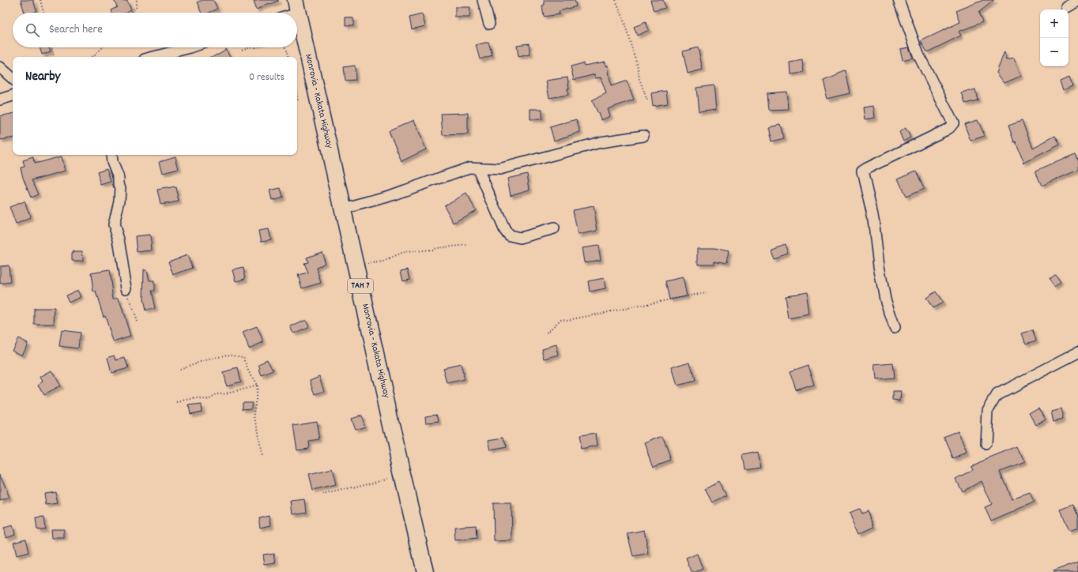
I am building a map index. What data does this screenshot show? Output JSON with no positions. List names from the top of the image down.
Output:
{
  "streets": {
    "highway": ["Monrovia - Kakata Highway", "TAH 7"]
  },
  "page": {
    "map_buttons": ["+", "−"],
    "search": "Search here",
    "heading": ["Nearby", "0 results"]
  }
}
